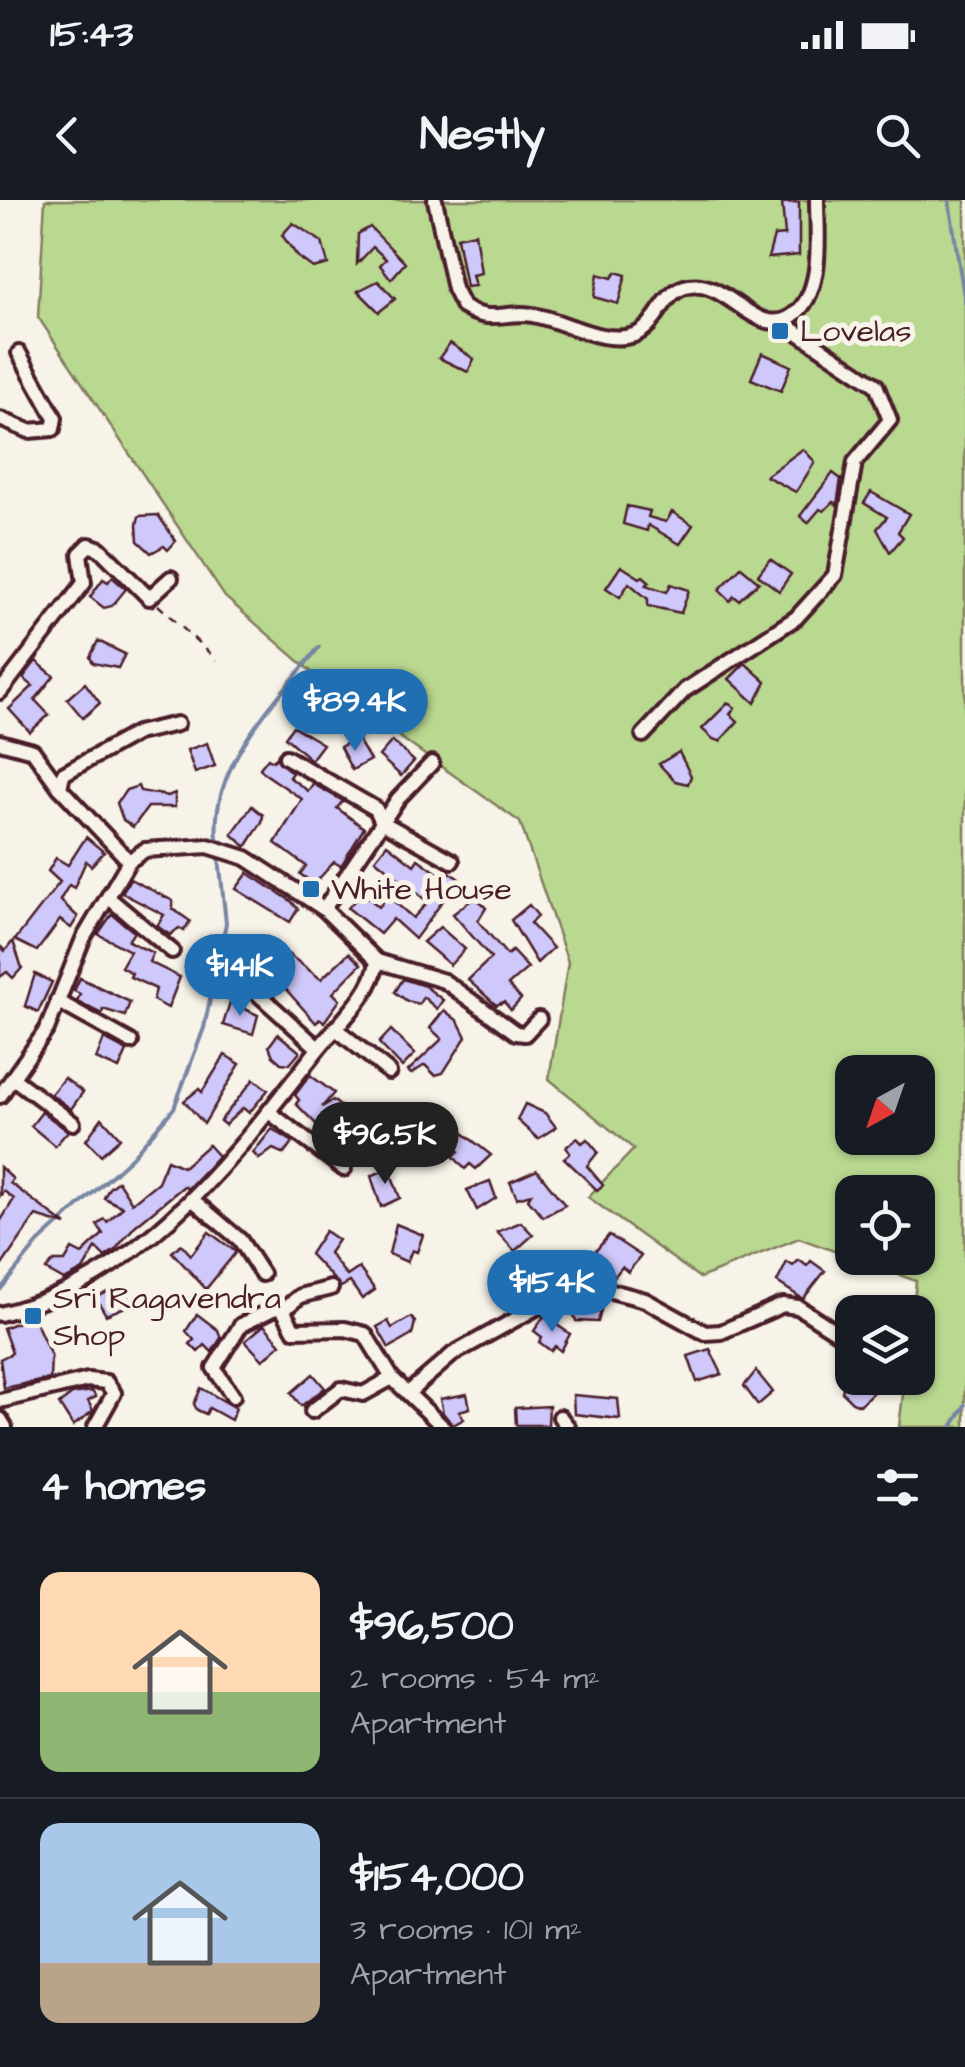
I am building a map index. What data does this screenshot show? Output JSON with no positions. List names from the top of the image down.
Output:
{
  "places": {
    "transit": ["Lovelas", "White House", "Sri Ragavendra Shop"]
  },
  "north": "bottom left",
  "page": {
    "status": "15:43",
    "header": "Nestly",
    "price": [
      "$89.4K",
      "$141K",
      "$96.5K",
      "$154K"
    ],
    "heading": "4 homes",
    "list": [
      {
        "name": "$96,500",
        "note": "2 rooms · 54 m² · Apartment"
      },
      {
        "name": "$154,000",
        "note": "3 rooms · 101 m² · Apartment"
      }
    ]
  }
}
